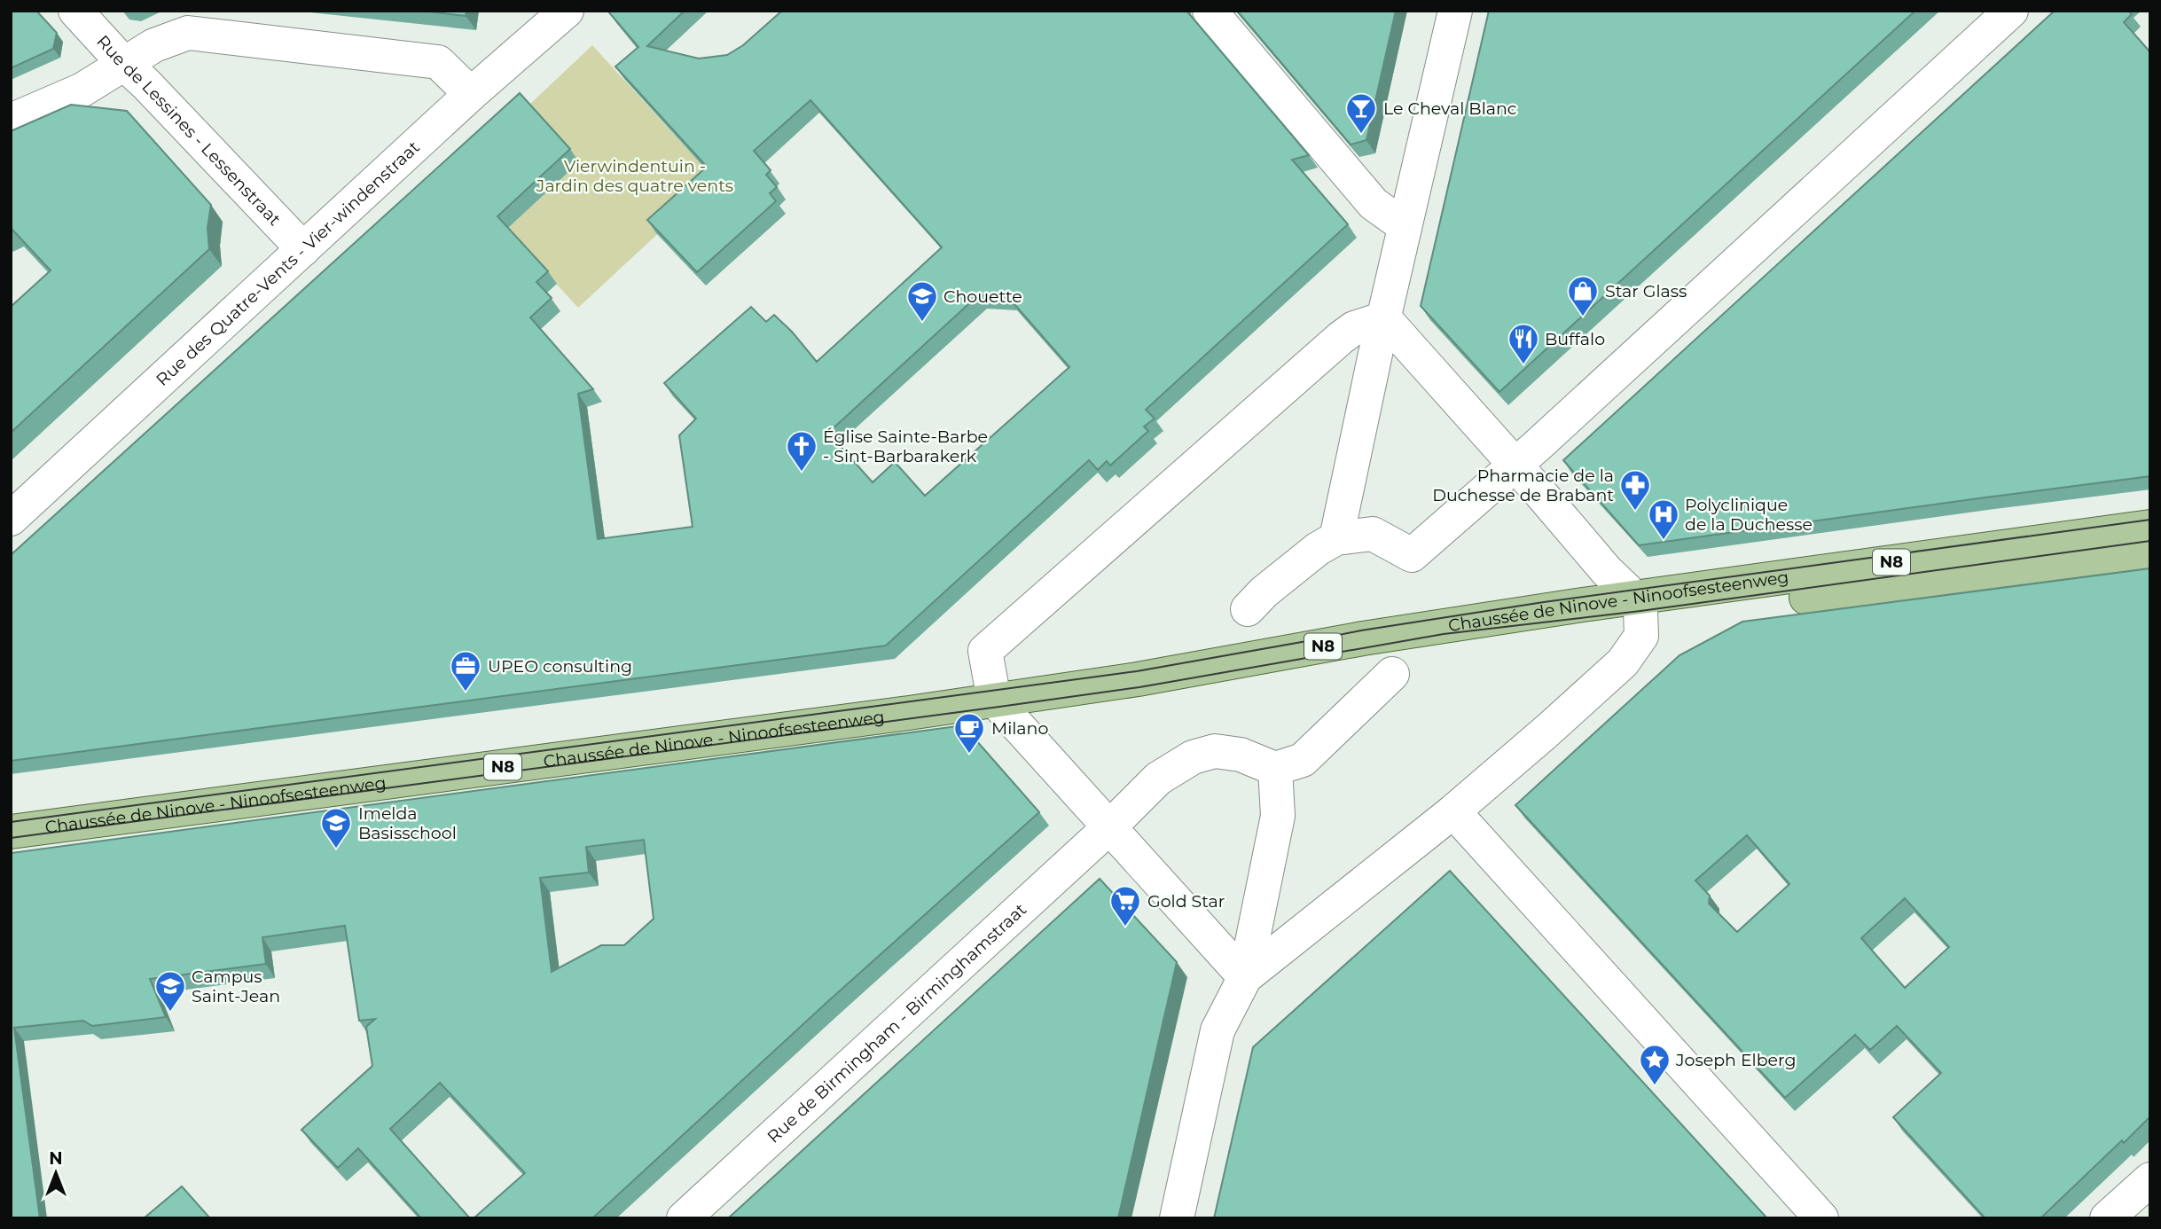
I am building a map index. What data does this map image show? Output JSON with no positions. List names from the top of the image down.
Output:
{
  "streets": {
    "main road": ["N8", "Chaussée de Ninove - Ninoofsesteenweg"],
    "street": ["Rue de Lessines - Lessenstraat", "Rue des Quatre-Vents - Vier-windenstraat", "Rue de Birmingham - Birminghamstraat"]
  },
  "crossings": [
    ["Rue de Lessines - Lessenstraat", "Rue des Quatre-Vents - Vier-windenstraat"]
  ],
  "parks": ["Vierwindentuin - Jardin des quatre vents"],
  "places": {
    "bar": ["Le Cheval Blanc"],
    "shop": ["Star Glass"],
    "school or university": ["Chouette", "Imelda Basisschool", "Campus Saint-Jean"],
    "restaurant": ["Buffalo"],
    "church": ["Église Sainte-Barbe - Sint-Barbarakerk"],
    "pharmacy": ["Pharmacie de la Duchesse de Brabant"],
    "hospital": ["Polyclinique de la Duchesse"],
    "office": ["UPEO consulting"],
    "cafe": ["Milano"],
    "supermarket": ["Gold Star"],
    "place": ["Joseph Elberg"]
  },
  "north": "top"
}
